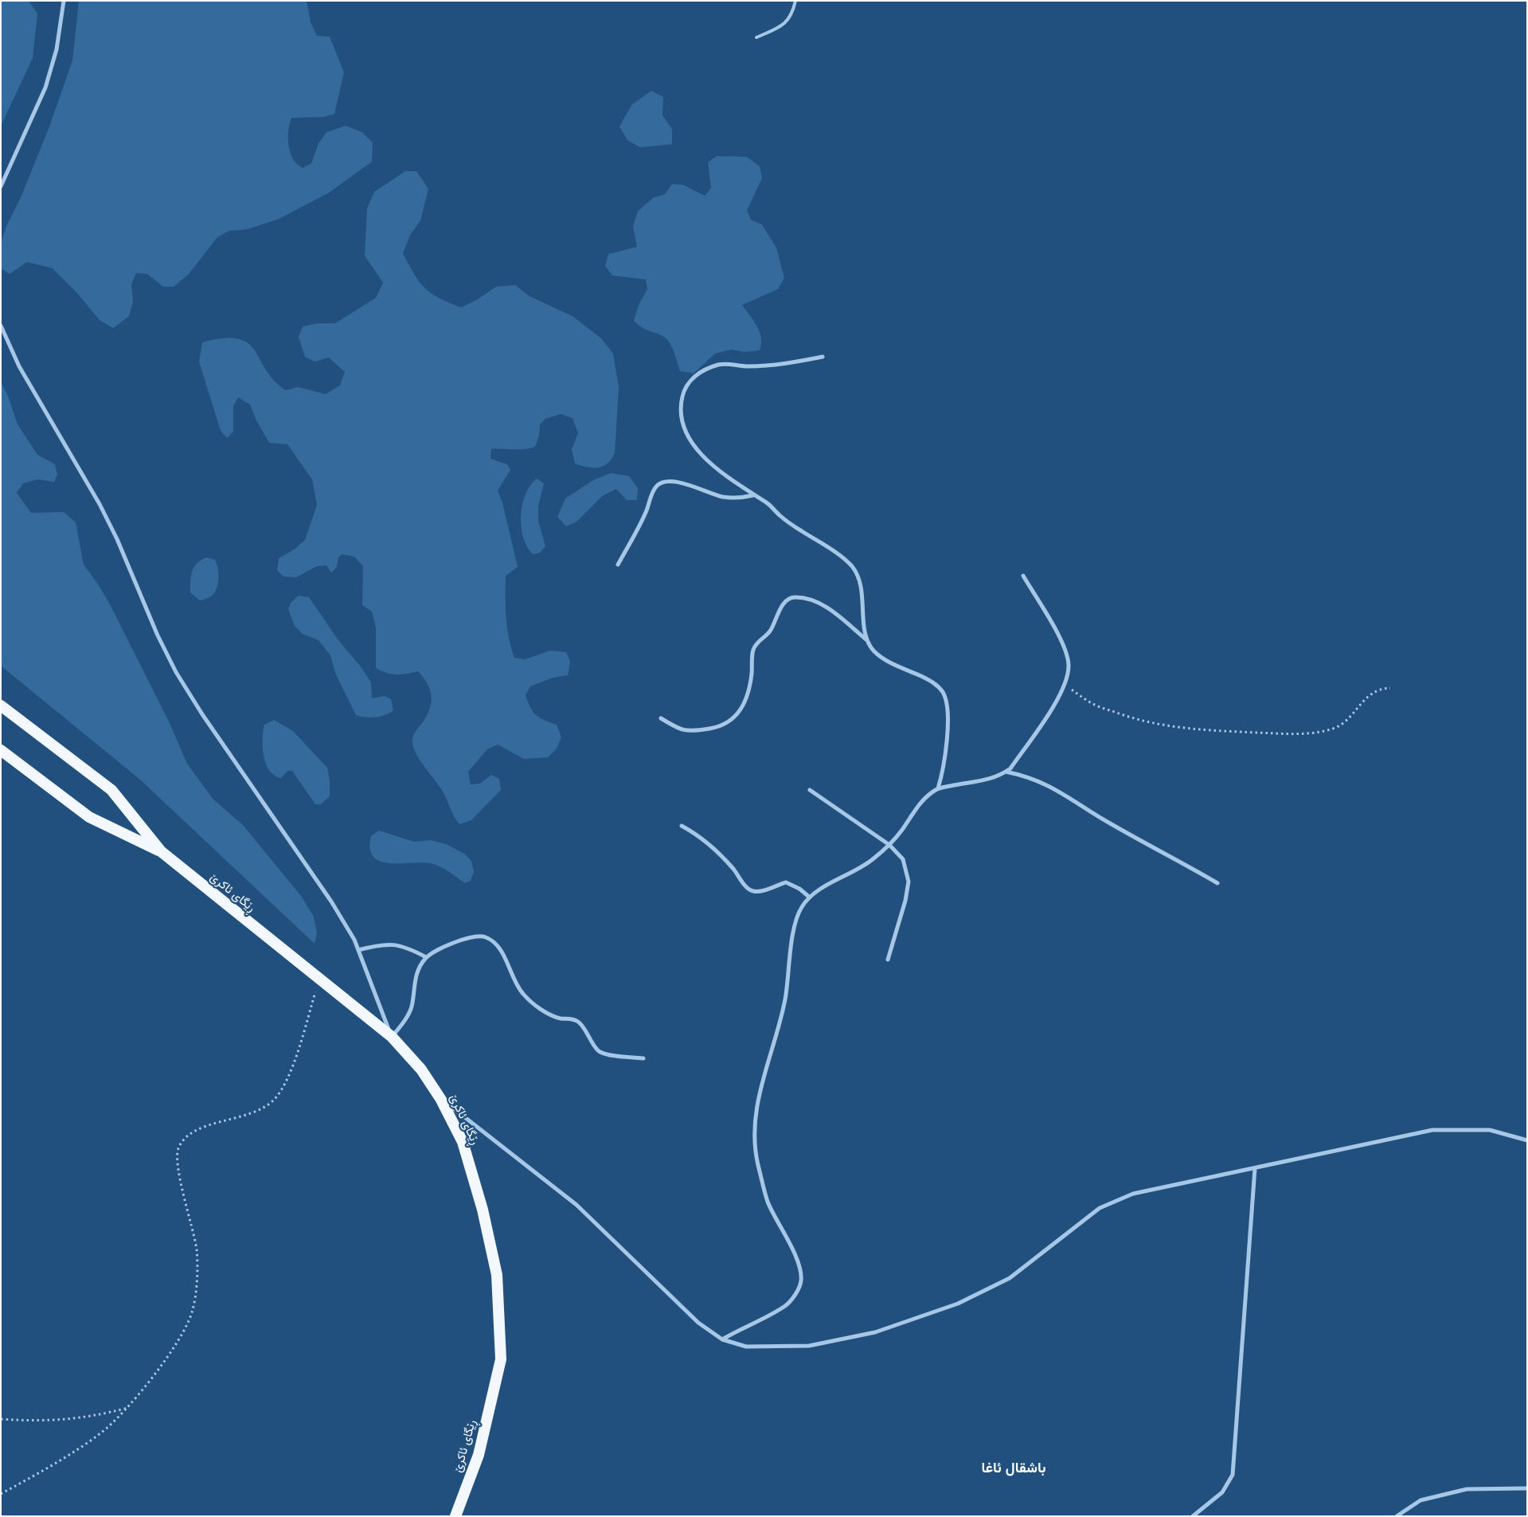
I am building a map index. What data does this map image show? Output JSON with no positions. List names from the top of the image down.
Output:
{
  "streets": {
    "highway": ["ڕێگای ئاکرێ"]
  },
  "districts": ["باشقال ئاغا"]
}
